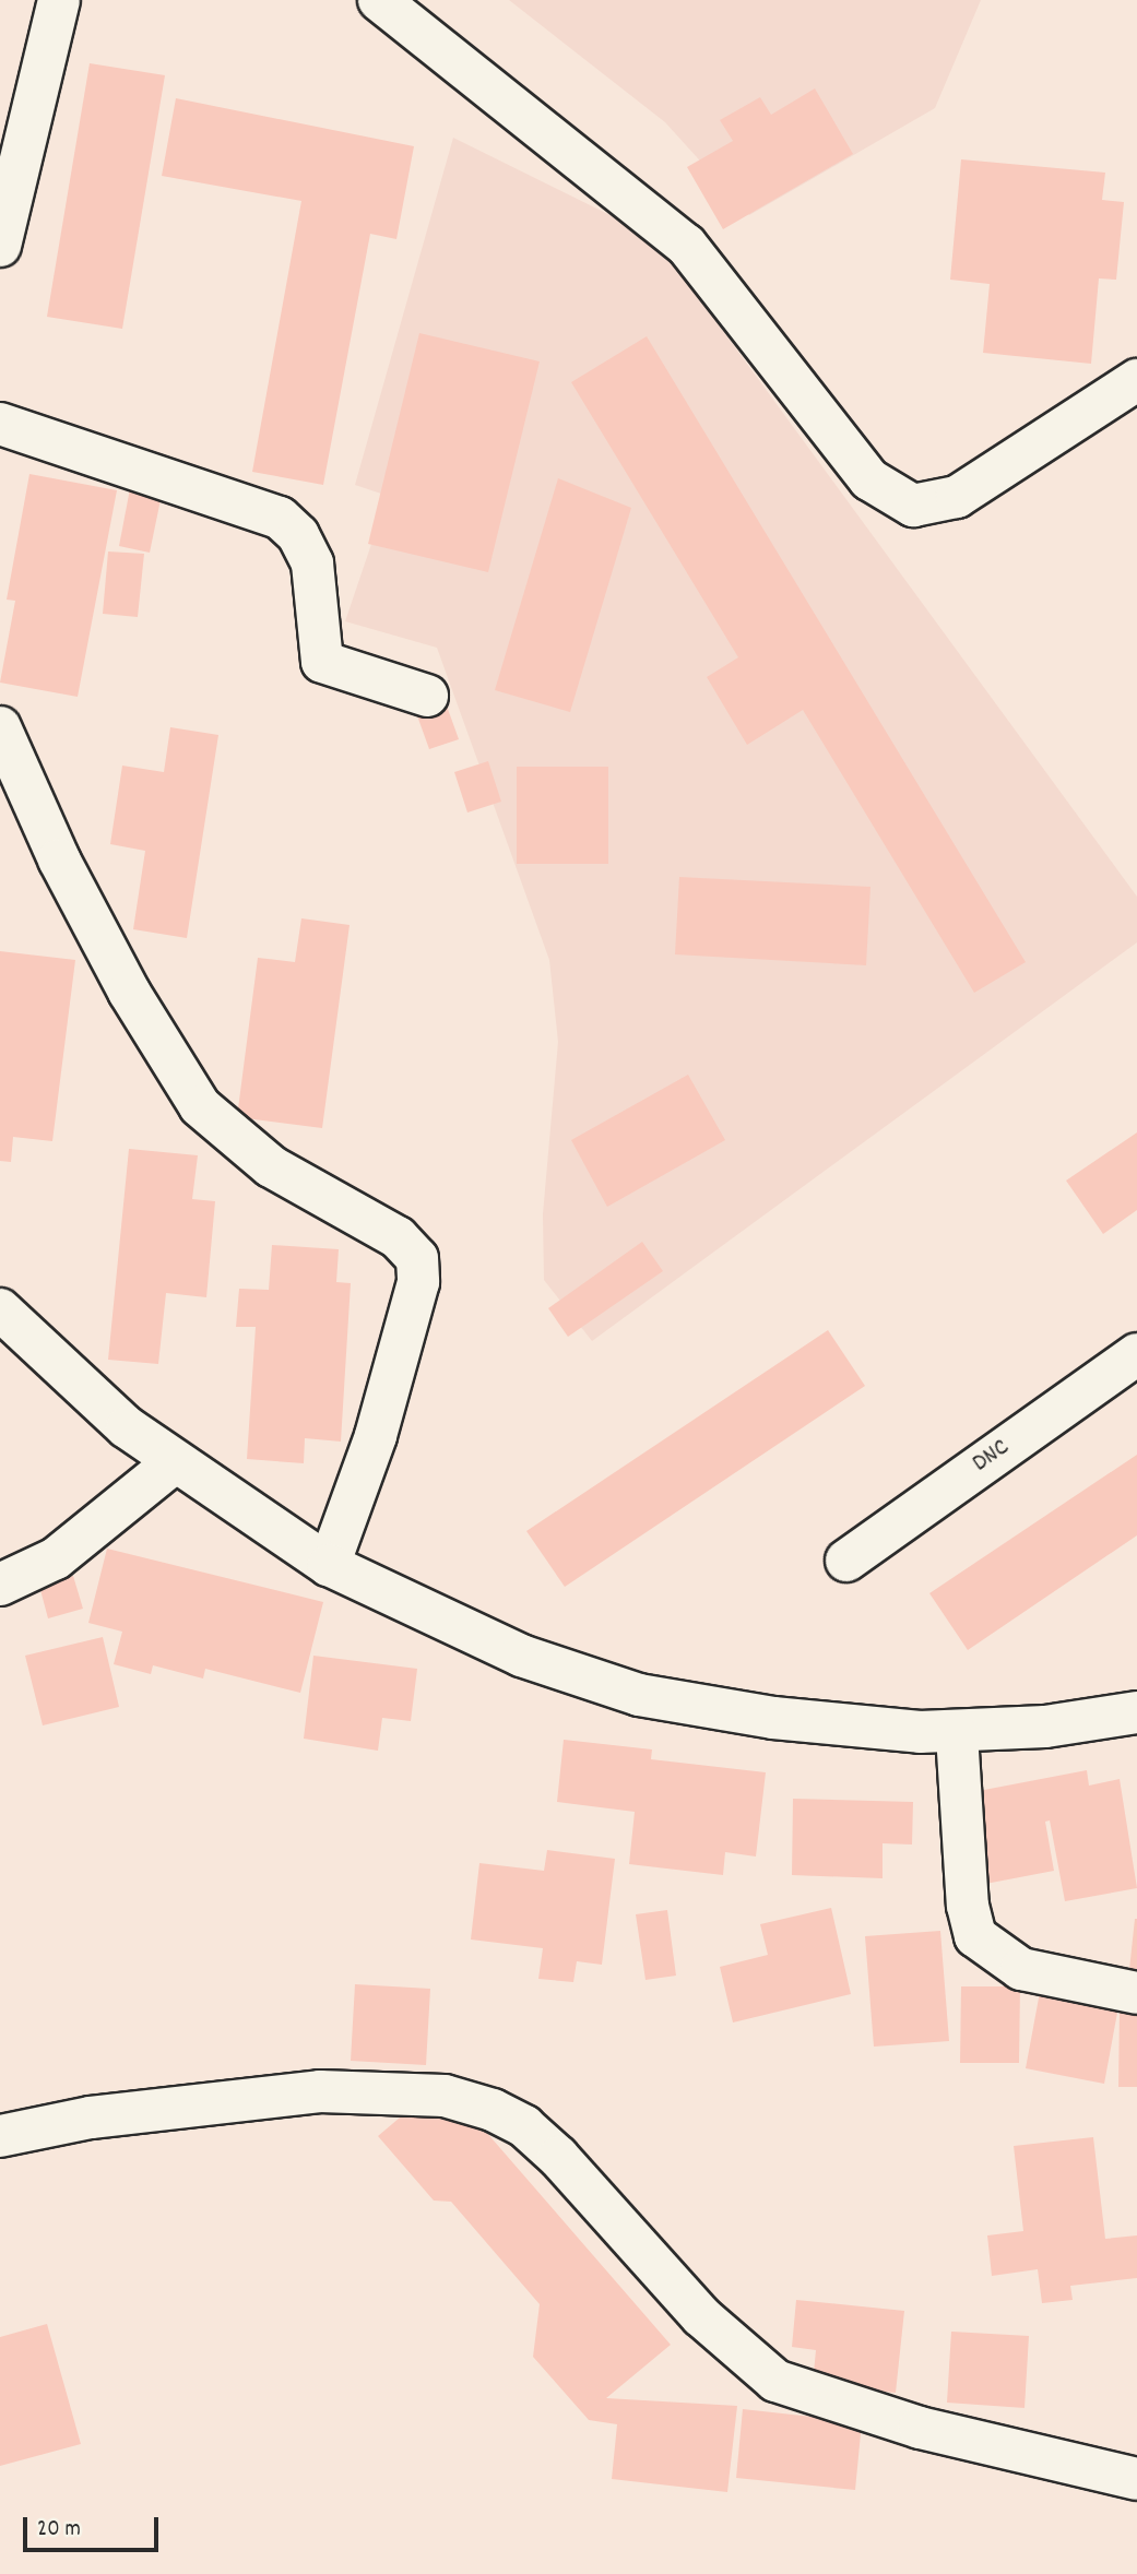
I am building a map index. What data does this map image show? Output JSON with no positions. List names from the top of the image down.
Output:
{
  "streets": {
    "street": ["DNC"]
  },
  "scale_bar": "20 m"
}
